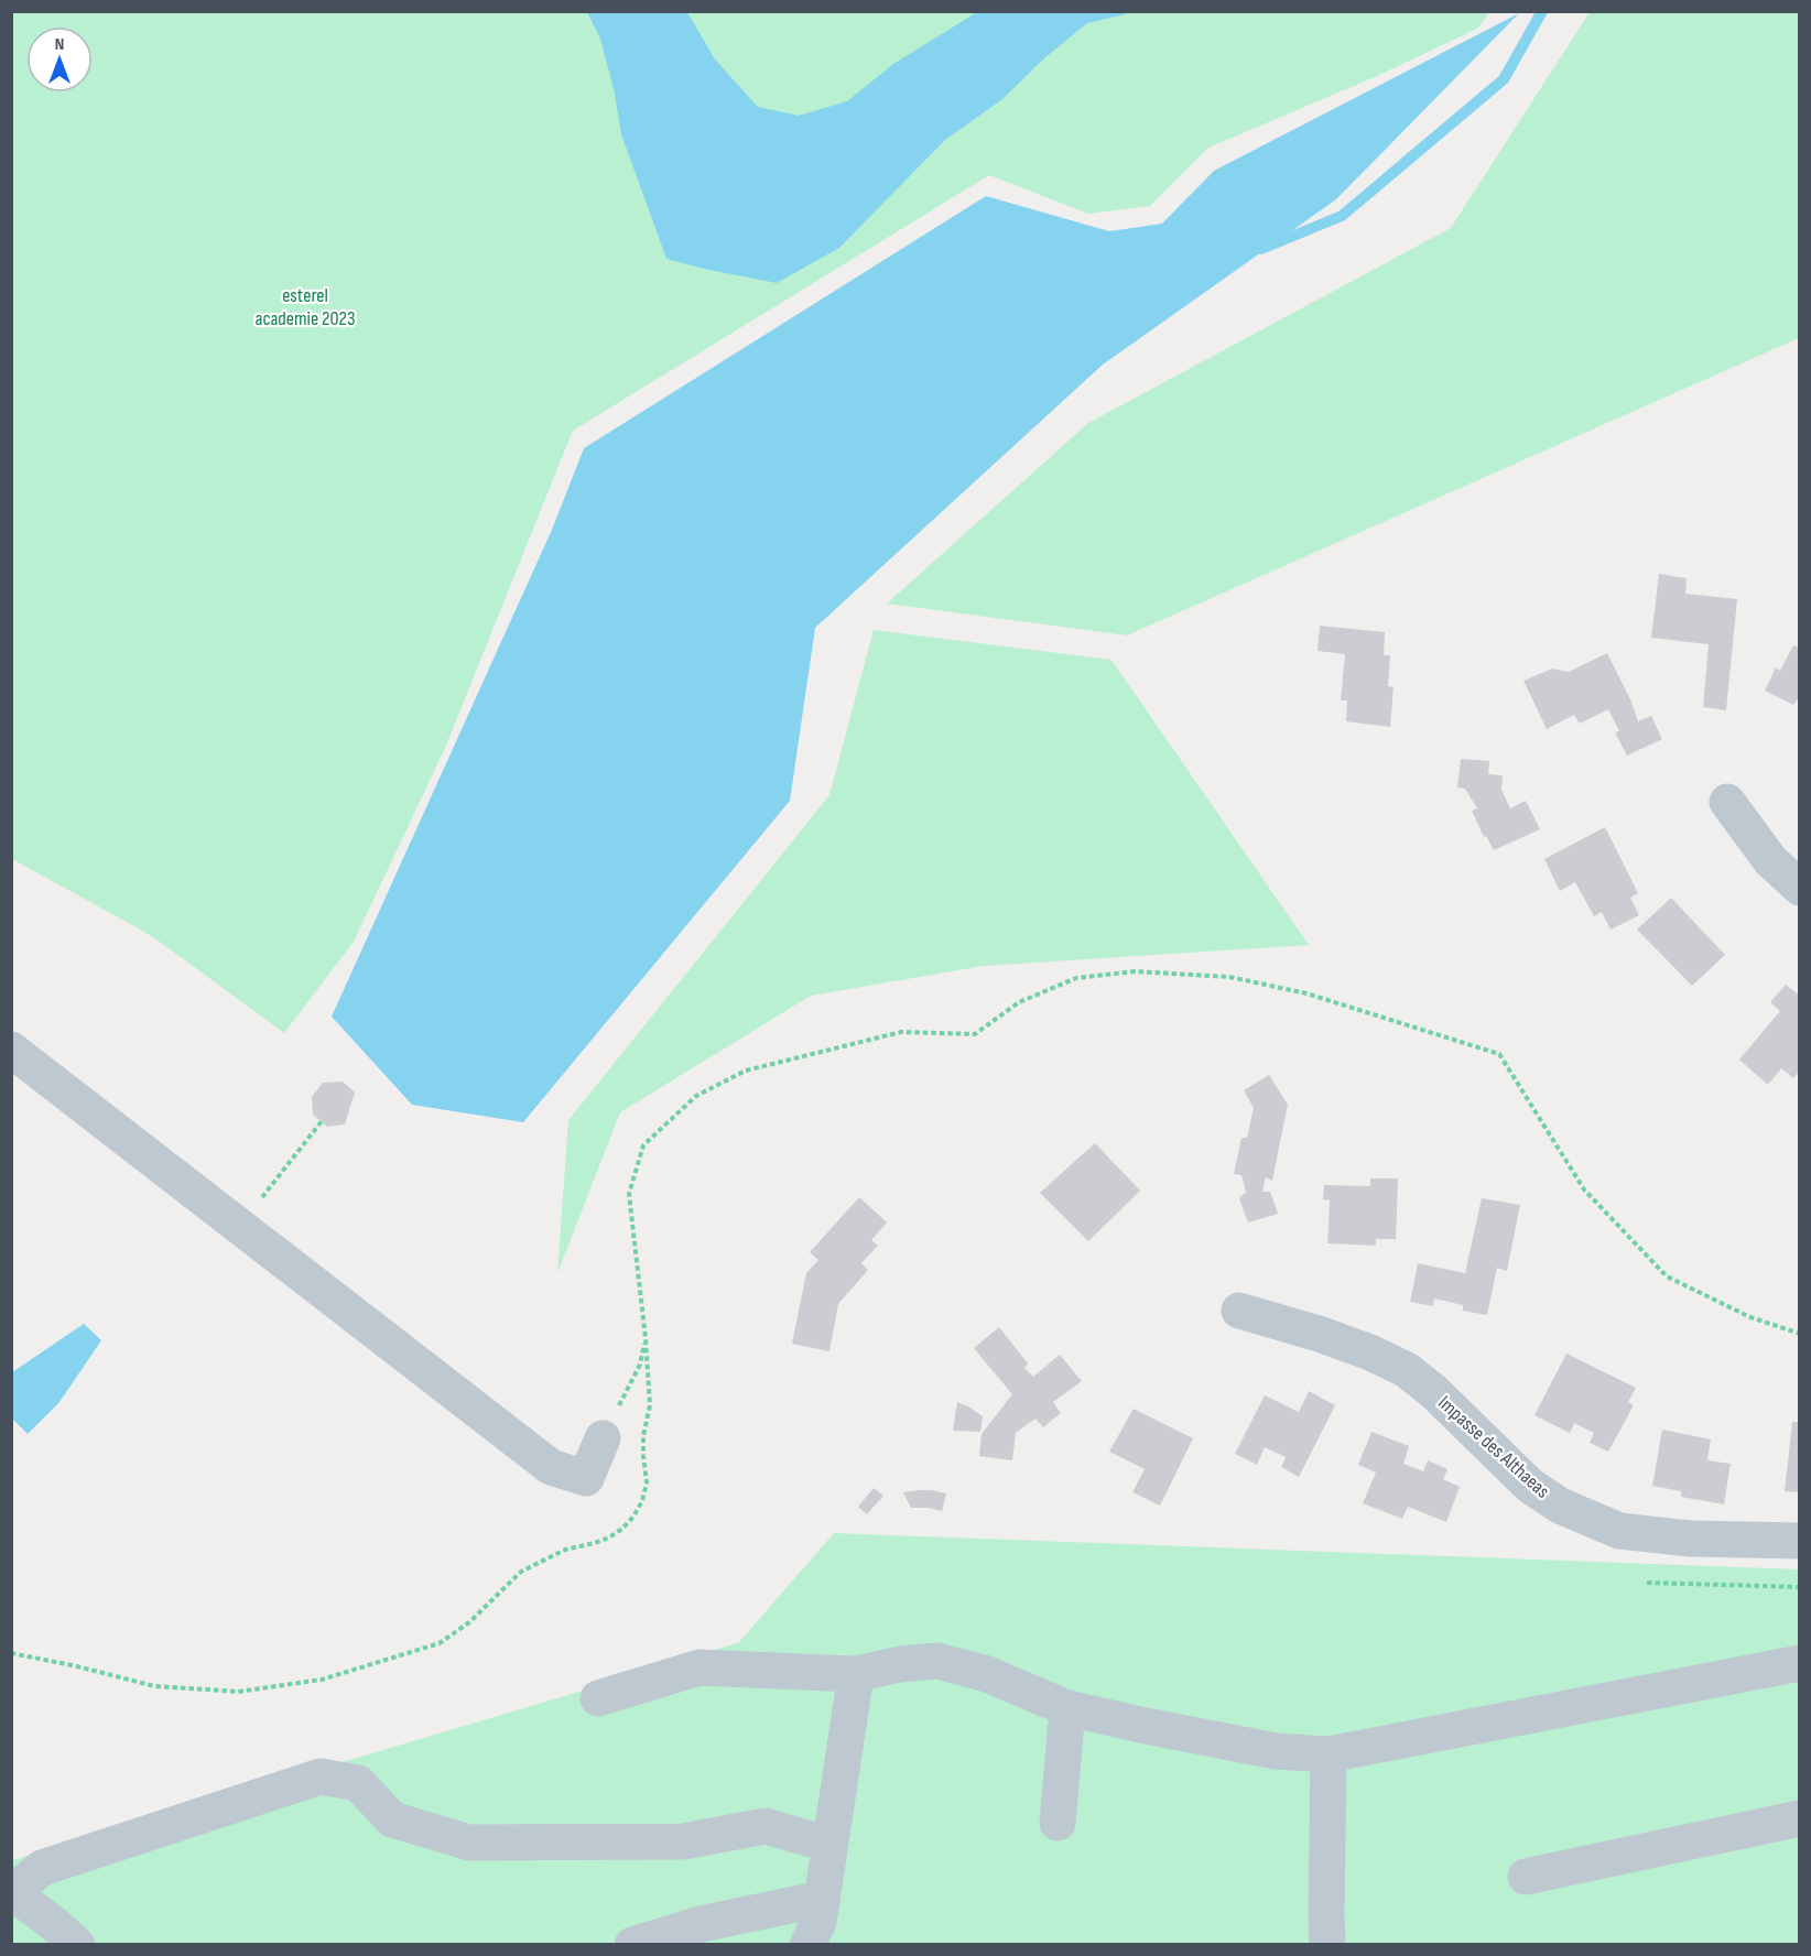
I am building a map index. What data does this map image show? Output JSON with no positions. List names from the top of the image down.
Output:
{
  "streets": {
    "street": ["Impasse des Althaeas"]
  },
  "parks": ["esterel academie 2023"],
  "north": "top"
}
